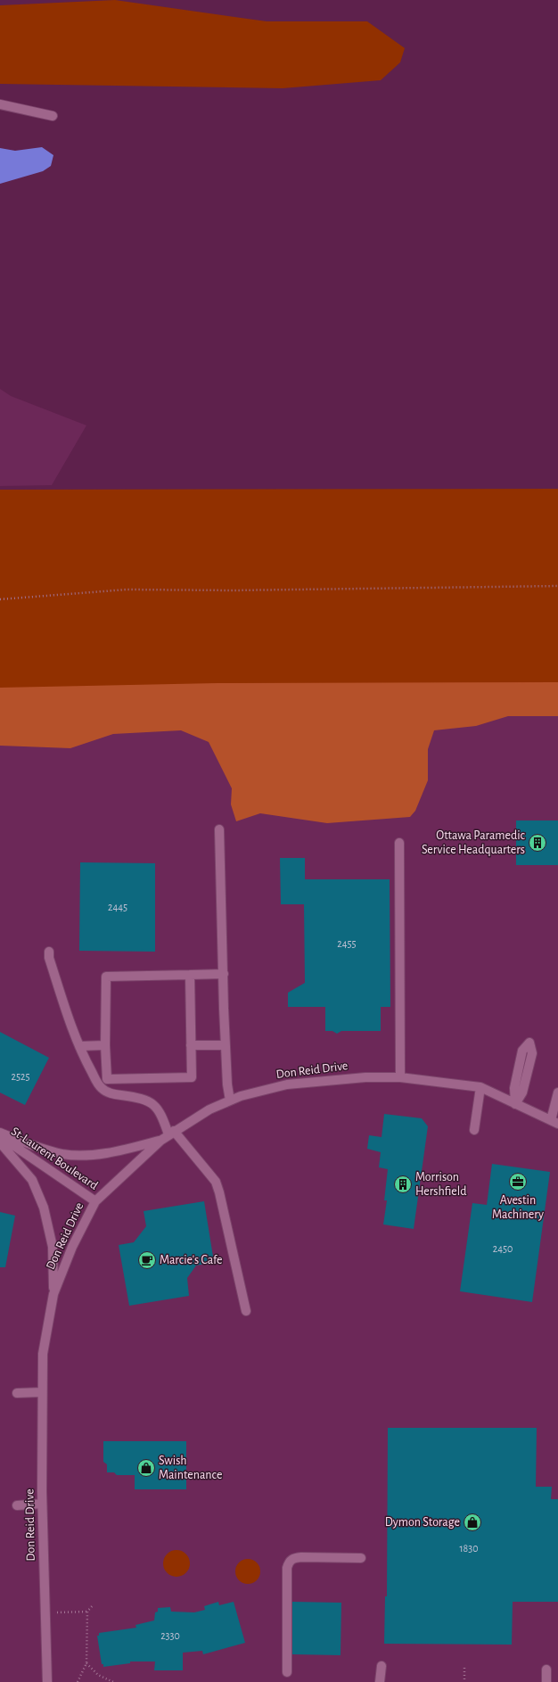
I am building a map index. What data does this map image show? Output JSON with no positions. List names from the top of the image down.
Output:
{
  "streets": {
    "street": ["Don Reid Drive", "St-Laurent Boulevard"]
  },
  "crossings": [
    ["Don Reid Drive", "St-Laurent Boulevard"]
  ],
  "places": {
    "building": ["Ottawa Paramedic Service Headquarters", "Morrison Hershfield"],
    "office": ["Avestin Machinery"],
    "cafe": ["Marcie's Cafe"],
    "shop": ["Swish Maintenance", "Dymon Storage"]
  },
  "house_numbers": [
    "2445",
    "2455",
    "2525",
    "2450",
    "1830",
    "2330"
  ]
}
